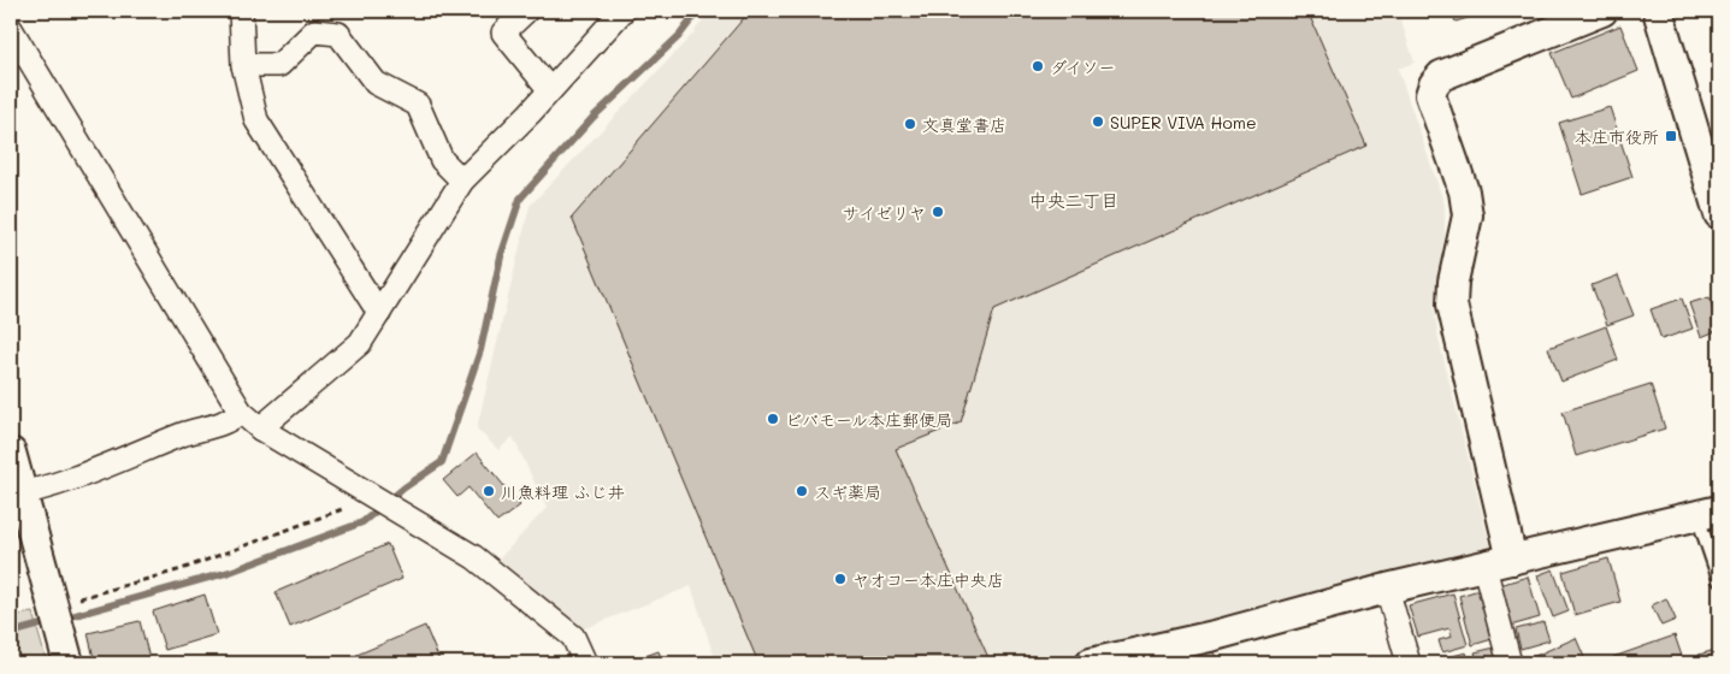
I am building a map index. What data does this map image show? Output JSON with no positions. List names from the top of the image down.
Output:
{
  "districts": ["中央二丁目"],
  "places": {
    "other": [
      "ダイソー",
      "SUPER VIVA Home",
      "文真堂書店",
      "サイゼリヤ",
      "ビバモール本庄郵便局",
      "川魚料理 ふじ井",
      "スギ薬局",
      "ヤオコー本庄中央店"
    ],
    "transit": ["本庄市役所"]
  }
}
